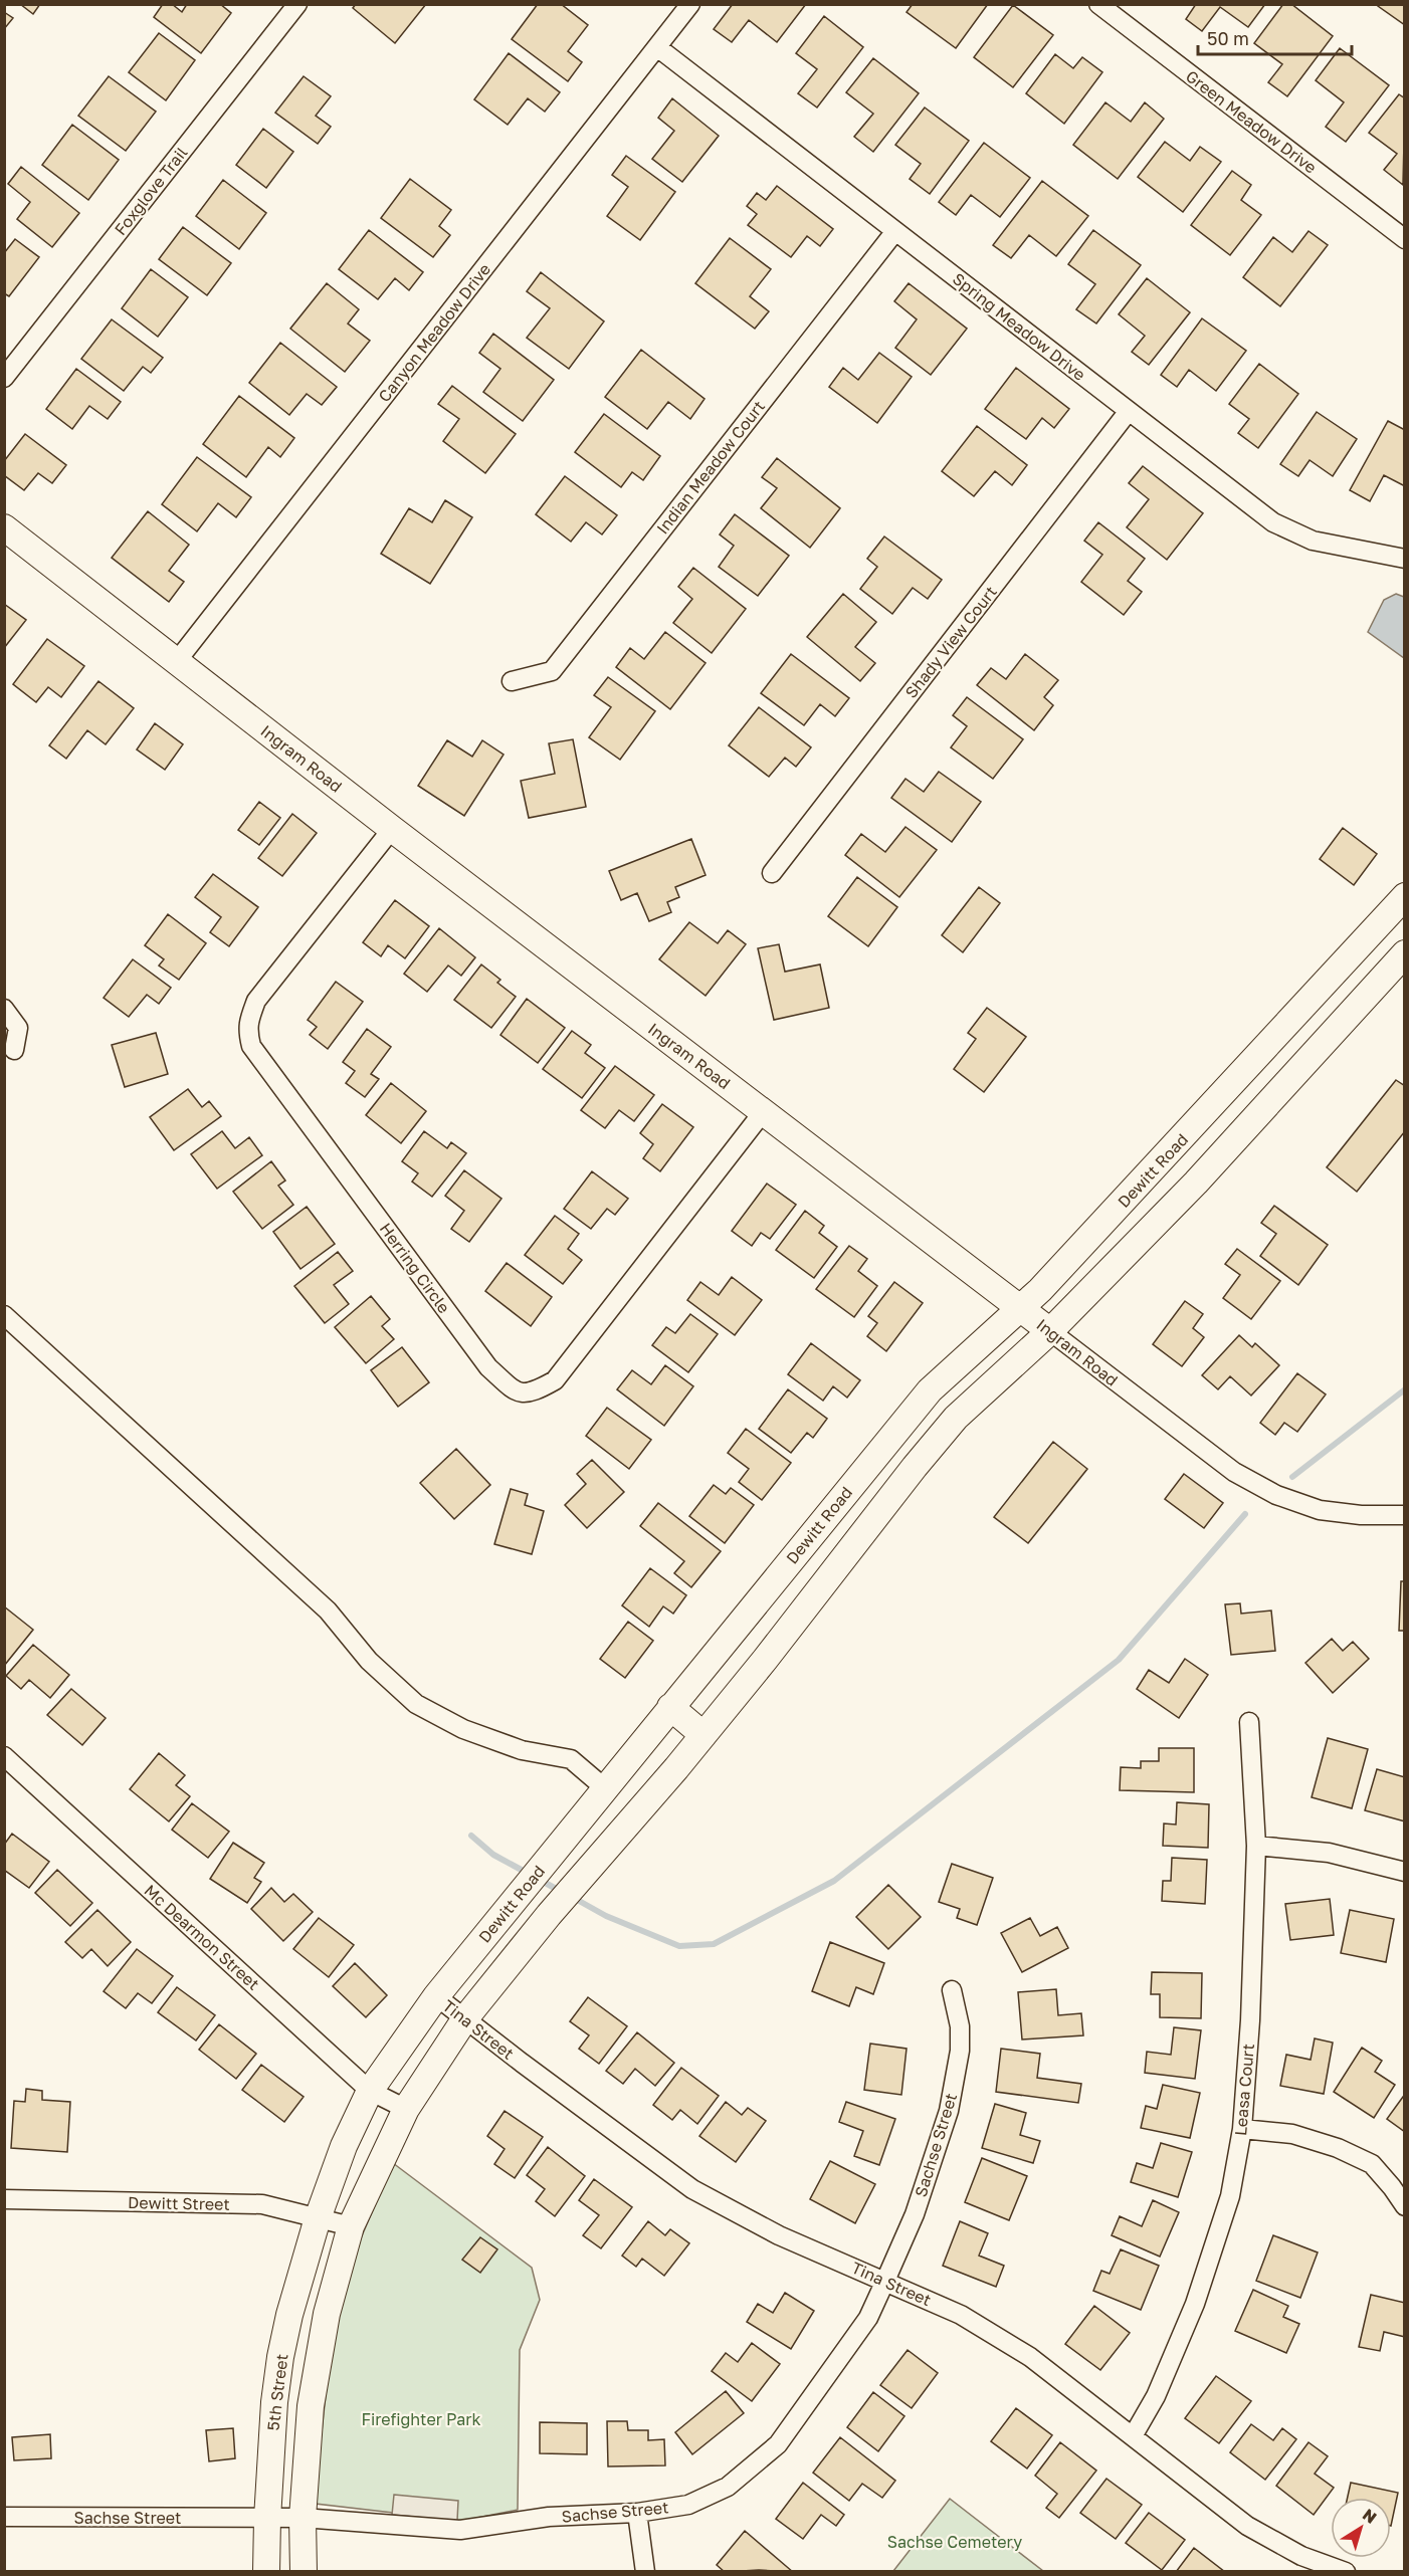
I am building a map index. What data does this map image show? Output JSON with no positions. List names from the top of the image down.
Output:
{
  "streets": {
    "main road": ["Ingram Road", "Dewitt Road", "5th Street"],
    "street": [
      "Green Meadow Drive",
      "Foxglove Trail",
      "Spring Meadow Drive",
      "Canyon Meadow Drive",
      "Indian Meadow Court",
      "Shady View Court",
      "Herring Circle",
      "Mc Dearmon Street",
      "Tina Street",
      "Leasa Court",
      "Sachse Street",
      "Dewitt Street"
    ]
  },
  "crossings": [
    ["Spring Meadow Drive", "Canyon Meadow Drive"],
    ["Spring Meadow Drive", "Indian Meadow Court"],
    ["Spring Meadow Drive", "Shady View Court"],
    ["Canyon Meadow Drive", "Ingram Road"],
    ["Ingram Road", "Dewitt Road"],
    ["Ingram Road", "Herring Circle"],
    ["Dewitt Road", "Mc Dearmon Street"],
    ["Dewitt Road", "Tina Street"],
    ["Dewitt Road", "Dewitt Street"],
    ["Dewitt Road", "5th Street"],
    ["Tina Street", "Leasa Court"],
    ["Tina Street", "Sachse Street"],
    ["Sachse Street", "5th Street"],
    ["Dewitt Street", "5th Street"]
  ],
  "parks": ["Firefighter Park", "Sachse Cemetery"],
  "scale_bar": "50 m",
  "north": "top right"
}
